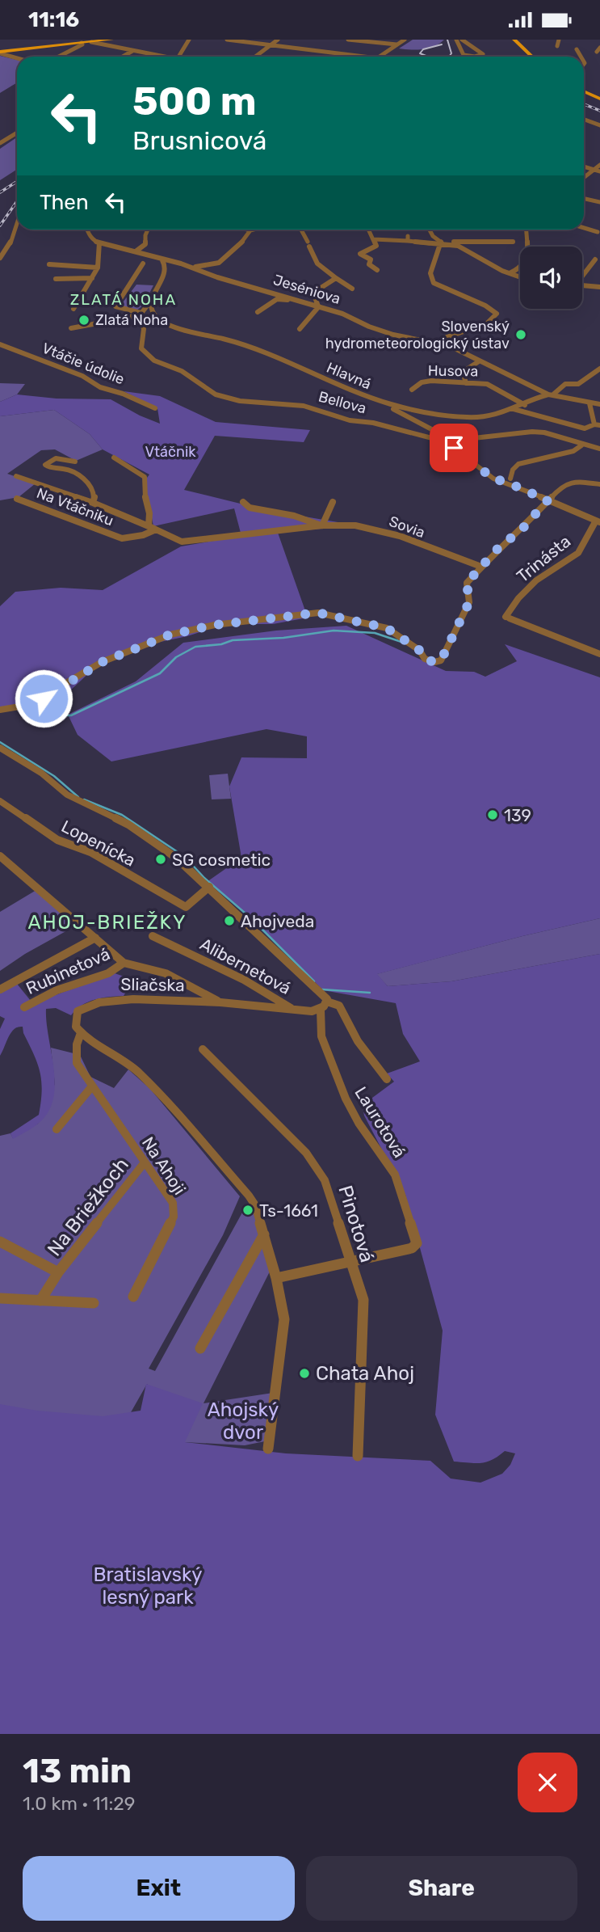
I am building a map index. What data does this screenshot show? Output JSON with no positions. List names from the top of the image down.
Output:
{
  "streets": {
    "street": [
      "Jeséniova",
      "Vtáčie údolie",
      "Husova",
      "Hlavná",
      "Bellova",
      "Na Vtáčniku",
      "Sovia",
      "Trinásta",
      "Lopenícka",
      "Alibernetová",
      "Rubinetová",
      "Sliačska",
      "Laurotová",
      "Na Ahoji",
      "Na Briežkoch",
      "Pinotová"
    ]
  },
  "crossings": [
    ["Jeséniova", "Hlavná"],
    ["Husova", "Hlavná"],
    ["Na Vtáčniku", "Sovia"],
    ["Alibernetová", "Sliačska"],
    ["Sliačska", "Laurotová"],
    ["Sliačska", "Na Ahoji"],
    ["Laurotová", "Pinotová"],
    ["Na Ahoji", "Na Briežkoch"]
  ],
  "districts": ["ZLATÁ NOHA", "AHOJ-BRIEŽKY"],
  "parks": ["Vtáčnik", "Ahojský dvor", "Bratislavský lesný park"],
  "places": [
    "Zlatá Noha",
    "Slovenský hydrometeorologický ústav",
    "139",
    "SG cosmetic",
    "Ahojveda",
    "Ts-1661",
    "Chata Ahoj"
  ],
  "page": {
    "status": "11:16",
    "turn": ["500 m", "Brusnicová"],
    "then": "Then",
    "heading": ["13 min", "1.0 km · 11:29"],
    "buttons": ["Exit", "Share"]
  }
}
